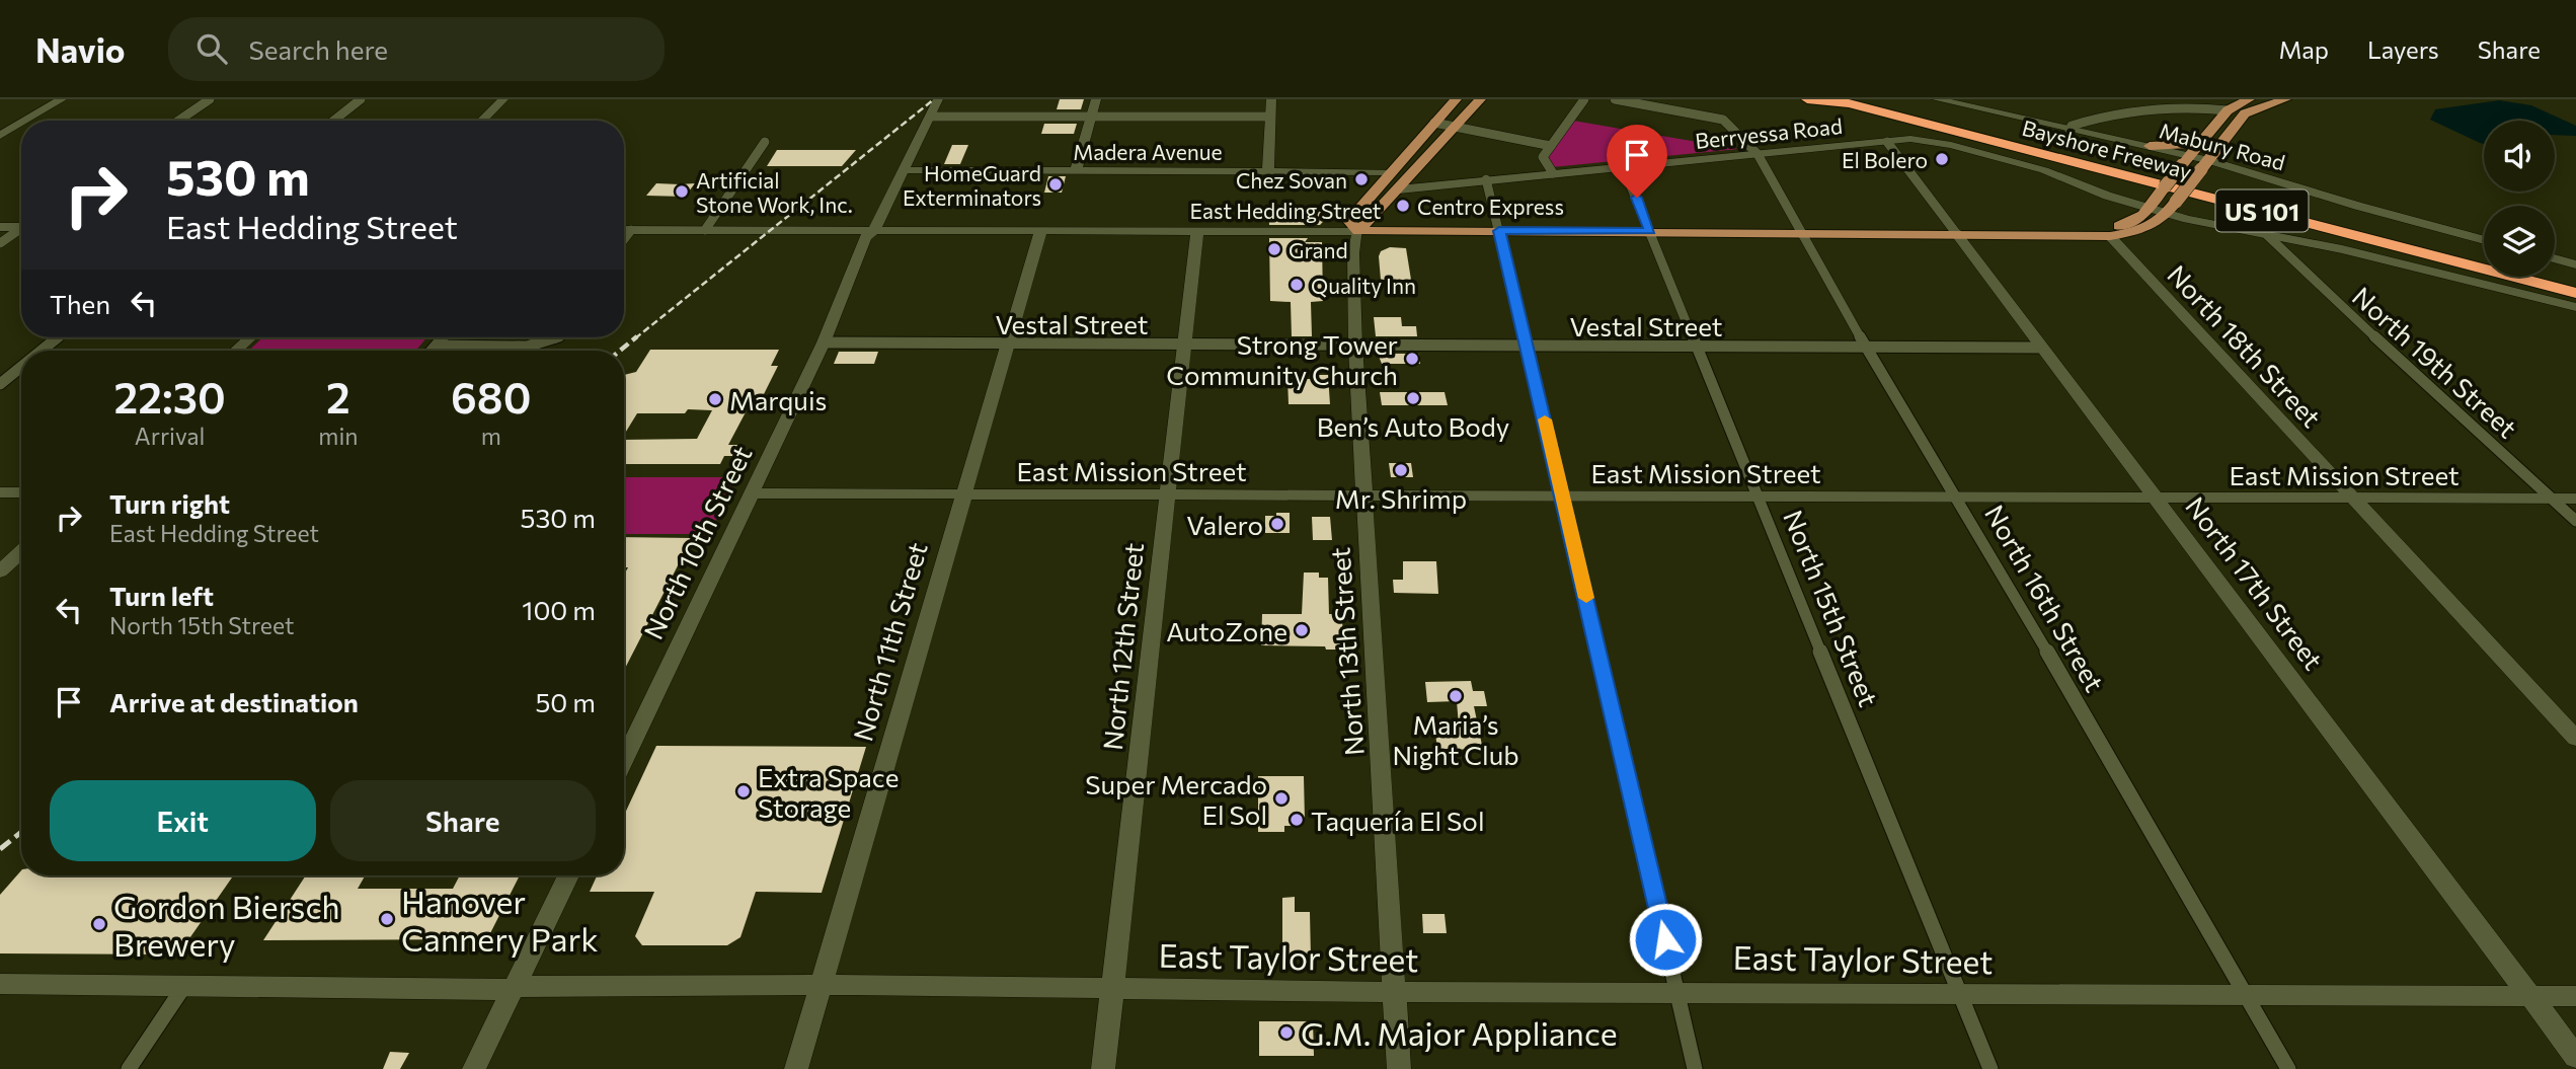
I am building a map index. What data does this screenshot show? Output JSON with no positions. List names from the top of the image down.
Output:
{
  "streets": {
    "highway": ["Bayshore Freeway", "US 101"],
    "main road": [
      "Berryessa Road",
      "Mabury Road",
      "Madera Avenue",
      "East Hedding Street",
      "North 18th Street",
      "East Mission Street",
      "North 10th Street",
      "North 17th Street",
      "North 11th Street",
      "North 12th Street",
      "North 13th Street",
      "East Taylor Street"
    ],
    "street": [
      "Vestal Street",
      "North 19th Street",
      "North 16th Street",
      "North 15th Street"
    ]
  },
  "crossings": [
    ["Berryessa Road", "East Hedding Street"],
    ["Berryessa Road", "North 19th Street"],
    ["Berryessa Road", "North 17th Street"],
    ["Berryessa Road", "North 16th Street"],
    ["Berryessa Road", "North 15th Street"],
    ["Mabury Road", "East Hedding Street"],
    ["Madera Avenue", "North 10th Street"],
    ["East Hedding Street", "North 18th Street"],
    ["East Hedding Street", "North 10th Street"],
    ["East Hedding Street", "North 17th Street"],
    ["East Hedding Street", "North 16th Street"],
    ["East Hedding Street", "North 15th Street"],
    ["East Hedding Street", "North 11th Street"],
    ["East Hedding Street", "North 12th Street"],
    ["East Hedding Street", "North 13th Street"],
    ["Vestal Street", "North 10th Street"],
    ["Vestal Street", "North 17th Street"],
    ["Vestal Street", "North 16th Street"],
    ["Vestal Street", "North 15th Street"],
    ["Vestal Street", "North 11th Street"],
    ["Vestal Street", "North 12th Street"],
    ["Vestal Street", "North 13th Street"],
    ["North 18th Street", "East Mission Street"],
    ["North 19th Street", "East Mission Street"],
    ["East Mission Street", "North 10th Street"],
    ["East Mission Street", "North 17th Street"],
    ["East Mission Street", "North 16th Street"],
    ["East Mission Street", "North 15th Street"],
    ["East Mission Street", "North 11th Street"],
    ["East Mission Street", "North 12th Street"],
    ["East Mission Street", "North 13th Street"],
    ["North 17th Street", "East Taylor Street"],
    ["North 16th Street", "East Taylor Street"],
    ["North 15th Street", "East Taylor Street"],
    ["North 11th Street", "East Taylor Street"],
    ["North 12th Street", "East Taylor Street"],
    ["North 13th Street", "East Taylor Street"]
  ],
  "places": [
    "El Bolero",
    "Chez Sovan",
    "HomeGuard Exterminators",
    "Artificial Stone Work, Inc.",
    "Centro Express",
    "Grand",
    "Quality Inn",
    "Strong Tower Community Church",
    "Ben’s Auto Body",
    "Marquis",
    "Mr. Shrimp",
    "Valero",
    "AutoZone",
    "Maria’s Night Club",
    "Extra Space Storage",
    "Super Mercado El Sol",
    "Taquería El Sol",
    "Hanover Cannery Park",
    "Gordon Biersch Brewery",
    "G.M. Major Appliance"
  ],
  "page": {
    "header": "Navio",
    "search": "Search here",
    "nav": ["Map", "Layers", "Share"],
    "turn": ["530 m", "East Hedding Street"],
    "then": "Then",
    "eta": [
      "22:30",
      "Arrival",
      "2",
      "min",
      "680",
      "m"
    ],
    "list": [
      {
        "name": "Turn right",
        "note": "East Hedding Street",
        "value": "530 m"
      },
      {
        "name": "Turn left",
        "note": "North 15th Street",
        "value": "100 m"
      },
      {
        "name": "Arrive at destination",
        "value": "50 m"
      }
    ],
    "buttons": ["Exit", "Share"]
  }
}
